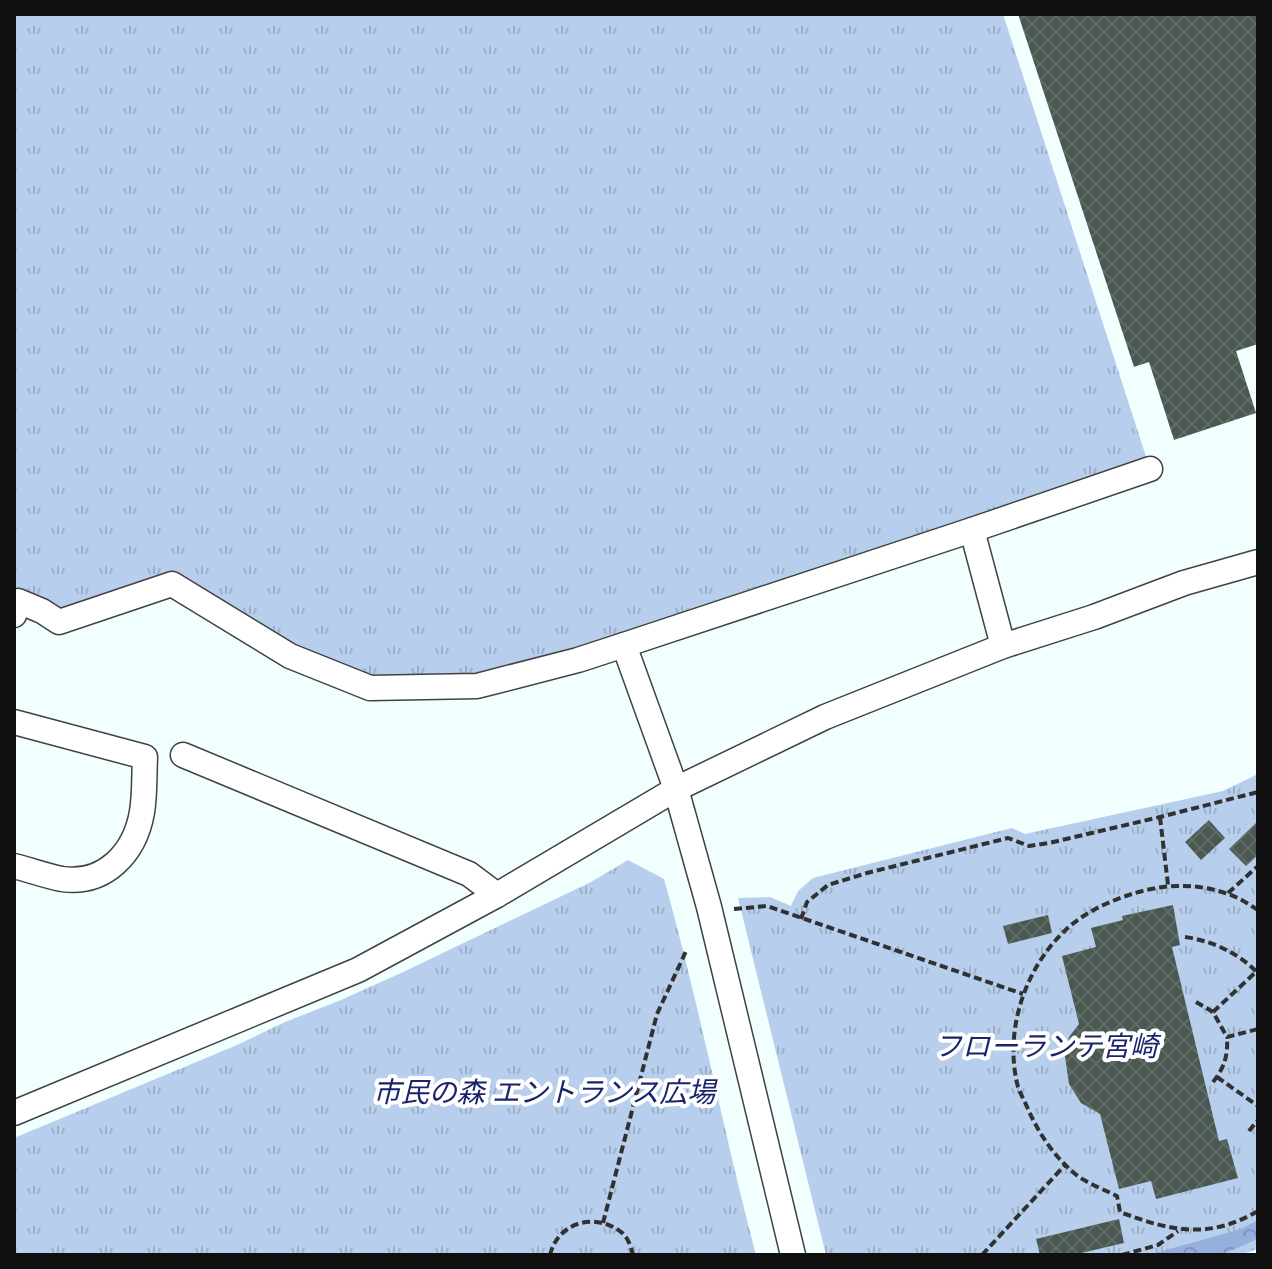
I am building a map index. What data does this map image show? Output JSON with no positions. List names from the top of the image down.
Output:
{
  "parks": ["フローランテ宮崎", "市民の森 エントランス広場"]
}
